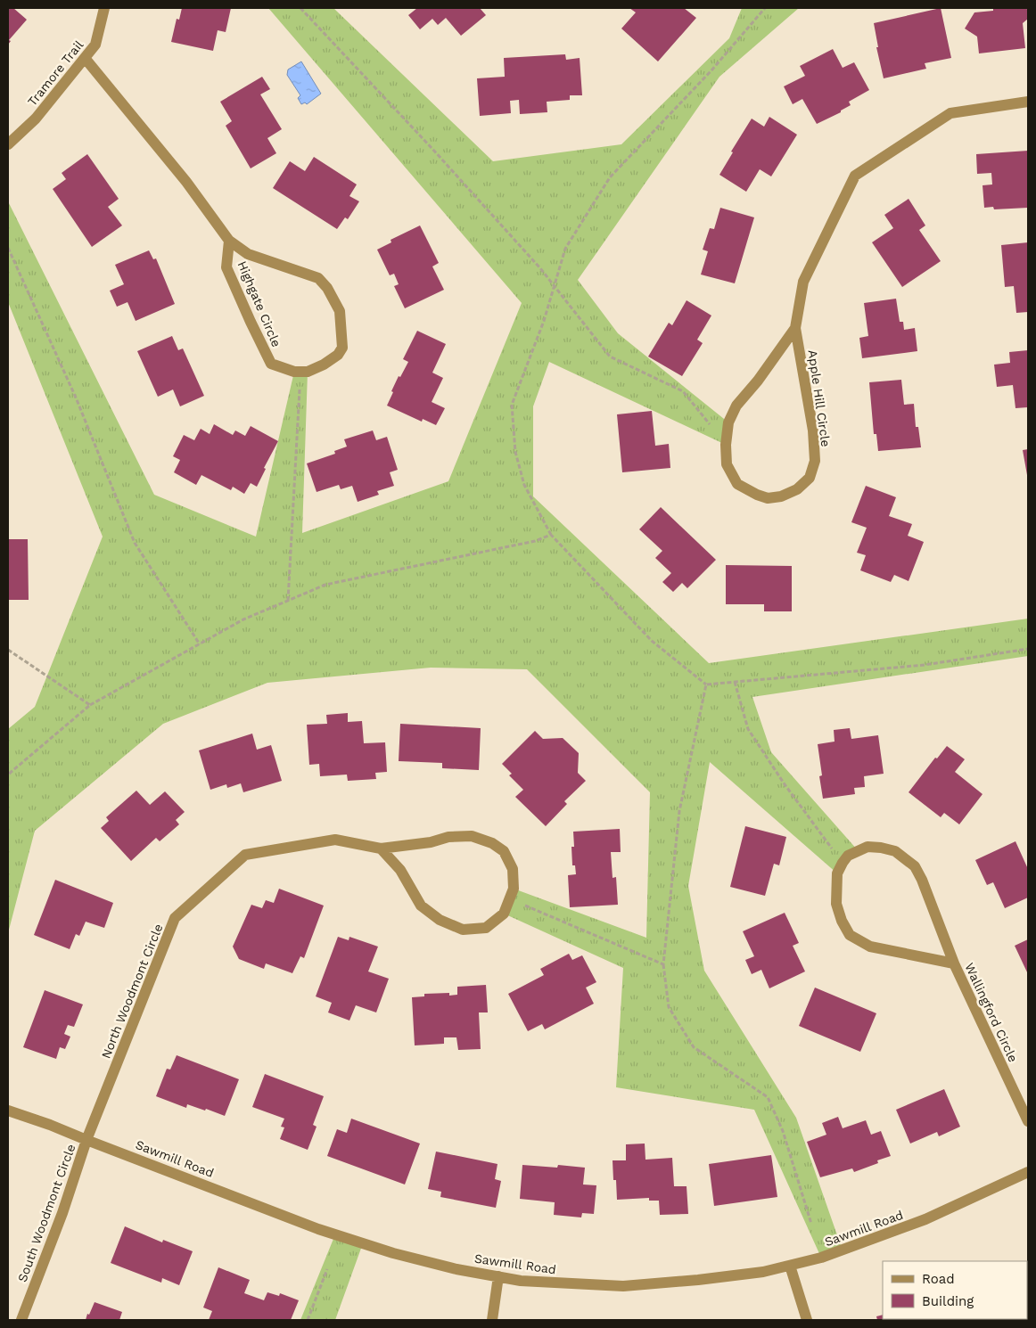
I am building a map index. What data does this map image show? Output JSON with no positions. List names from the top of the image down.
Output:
{
  "streets": {
    "street": [
      "Tramore Trail",
      "Highgate Circle",
      "Apple Hill Circle",
      "North Woodmont Circle",
      "Wallingford Circle",
      "Sawmill Road",
      "South Woodmont Circle"
    ]
  },
  "crossings": [
    ["Tramore Trail", "Highgate Circle"],
    ["North Woodmont Circle", "Sawmill Road"],
    ["North Woodmont Circle", "South Woodmont Circle"],
    ["Sawmill Road", "South Woodmont Circle"]
  ],
  "legend": ["Road", "Building"]
}
